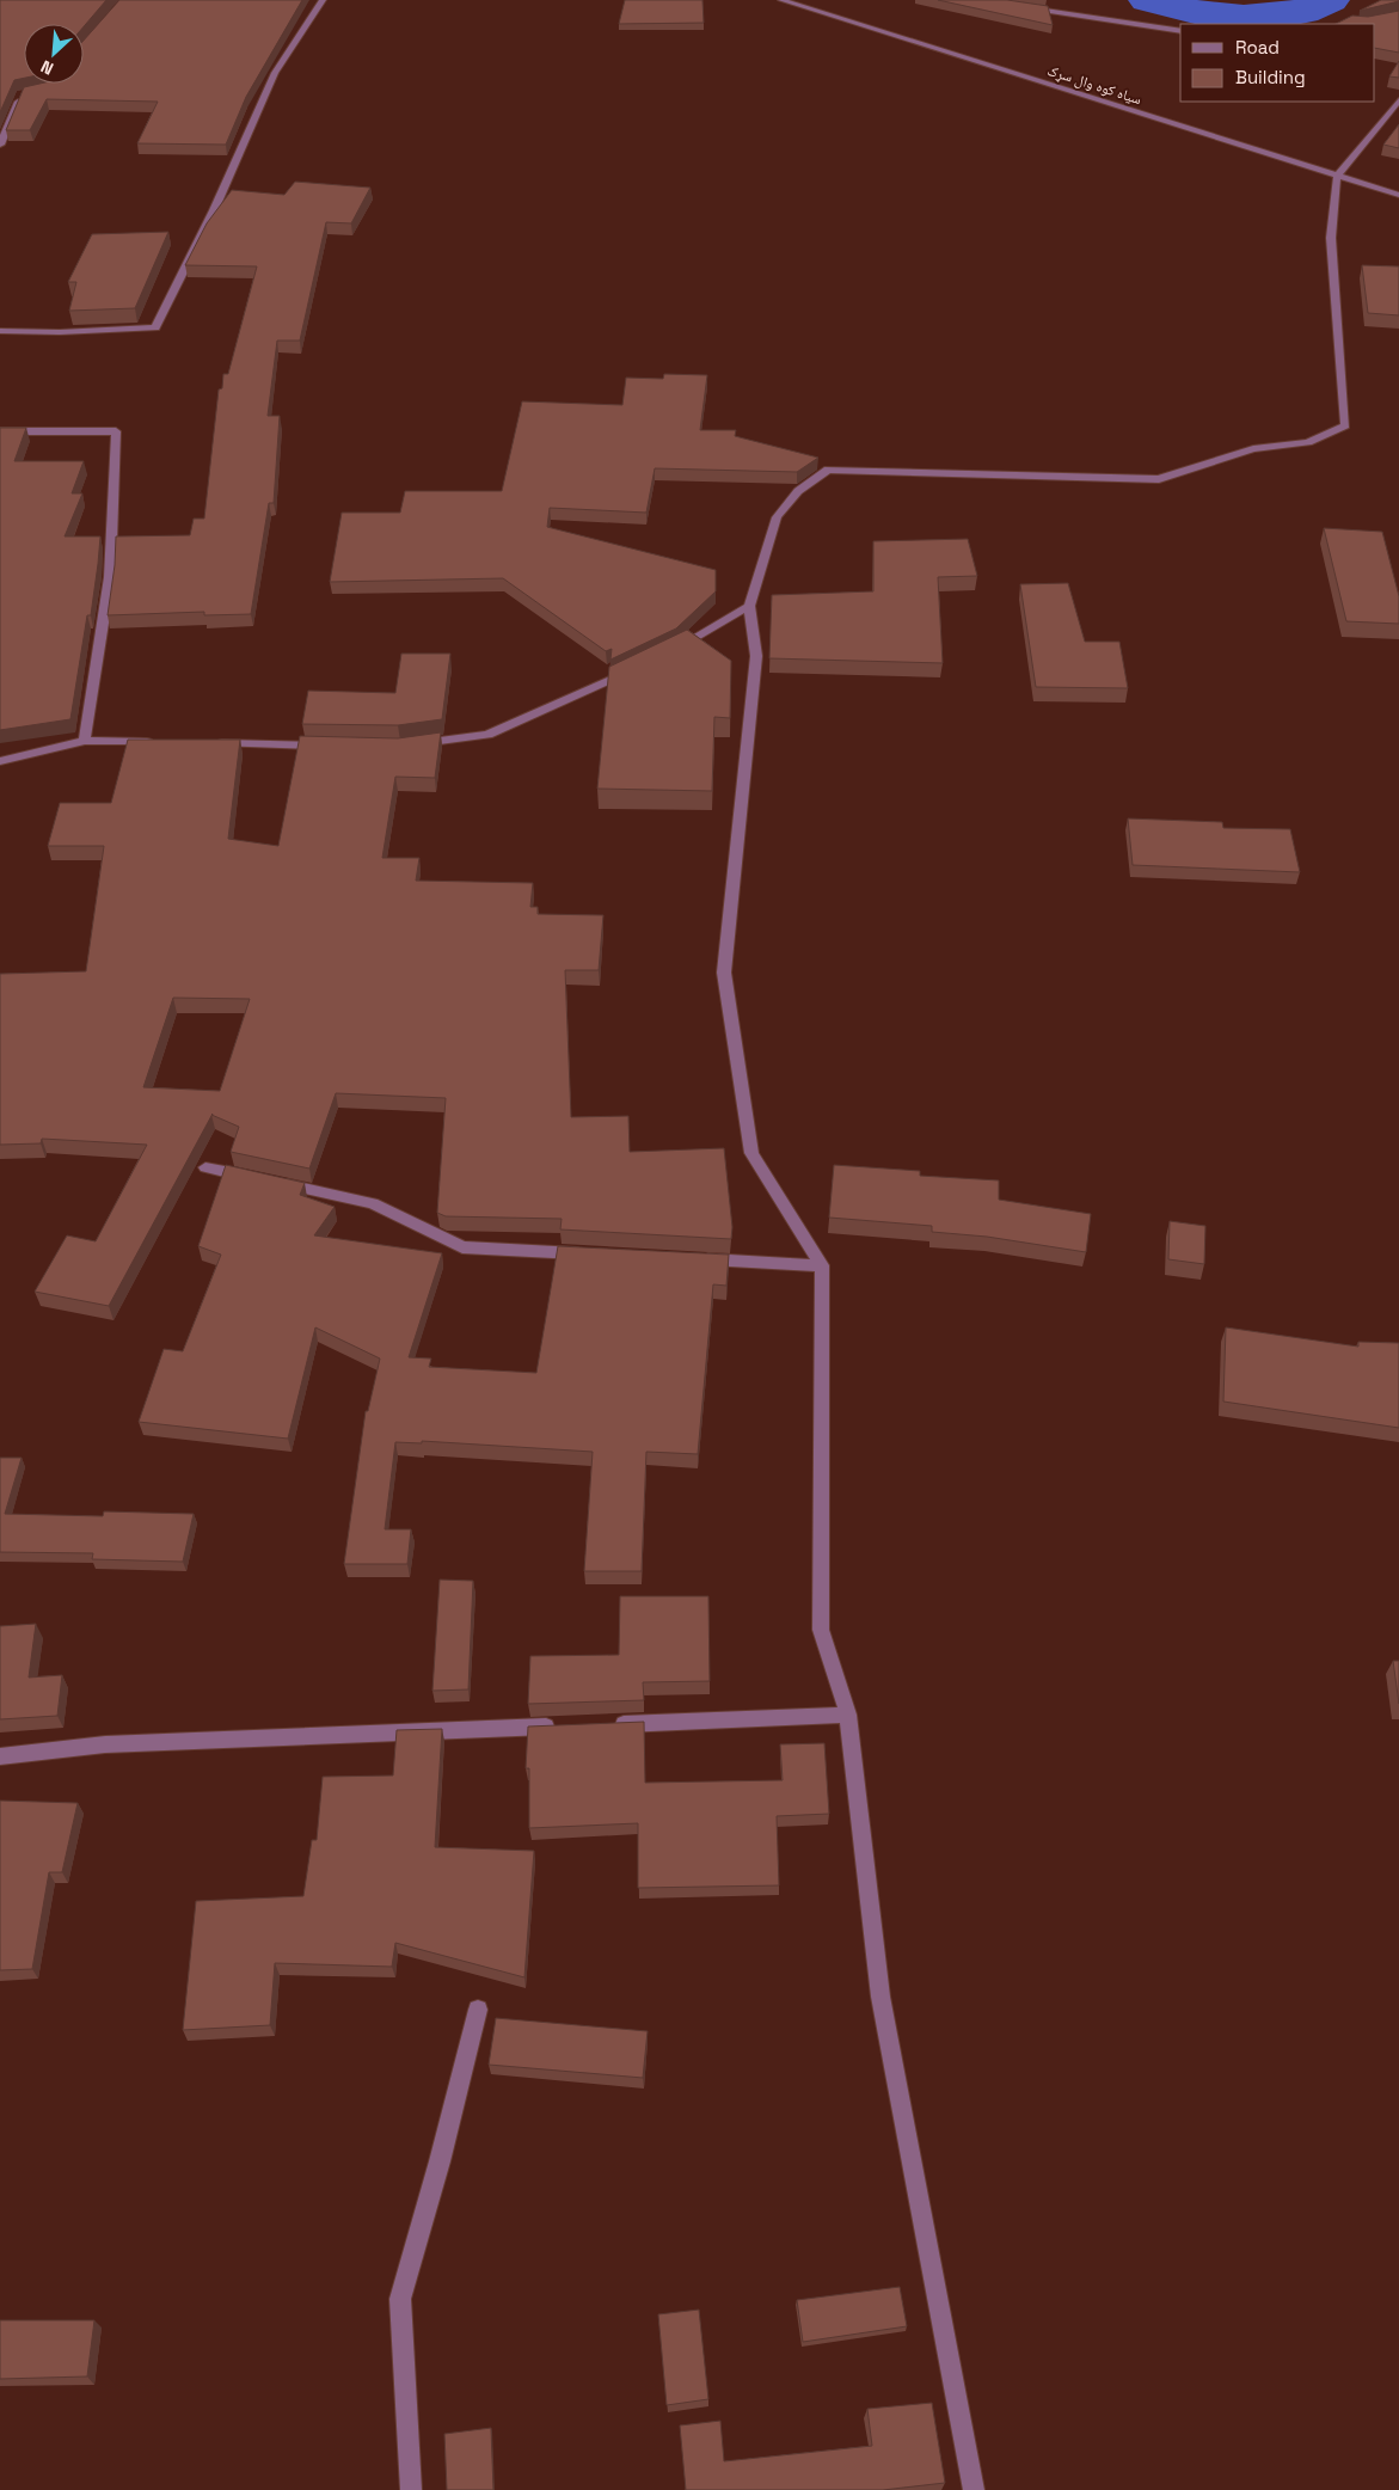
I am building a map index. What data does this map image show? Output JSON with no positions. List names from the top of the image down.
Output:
{
  "streets": {
    "street": ["سیاه کوه وال سړک"]
  },
  "legend": ["Road", "Building"],
  "north": "bottom left"
}
